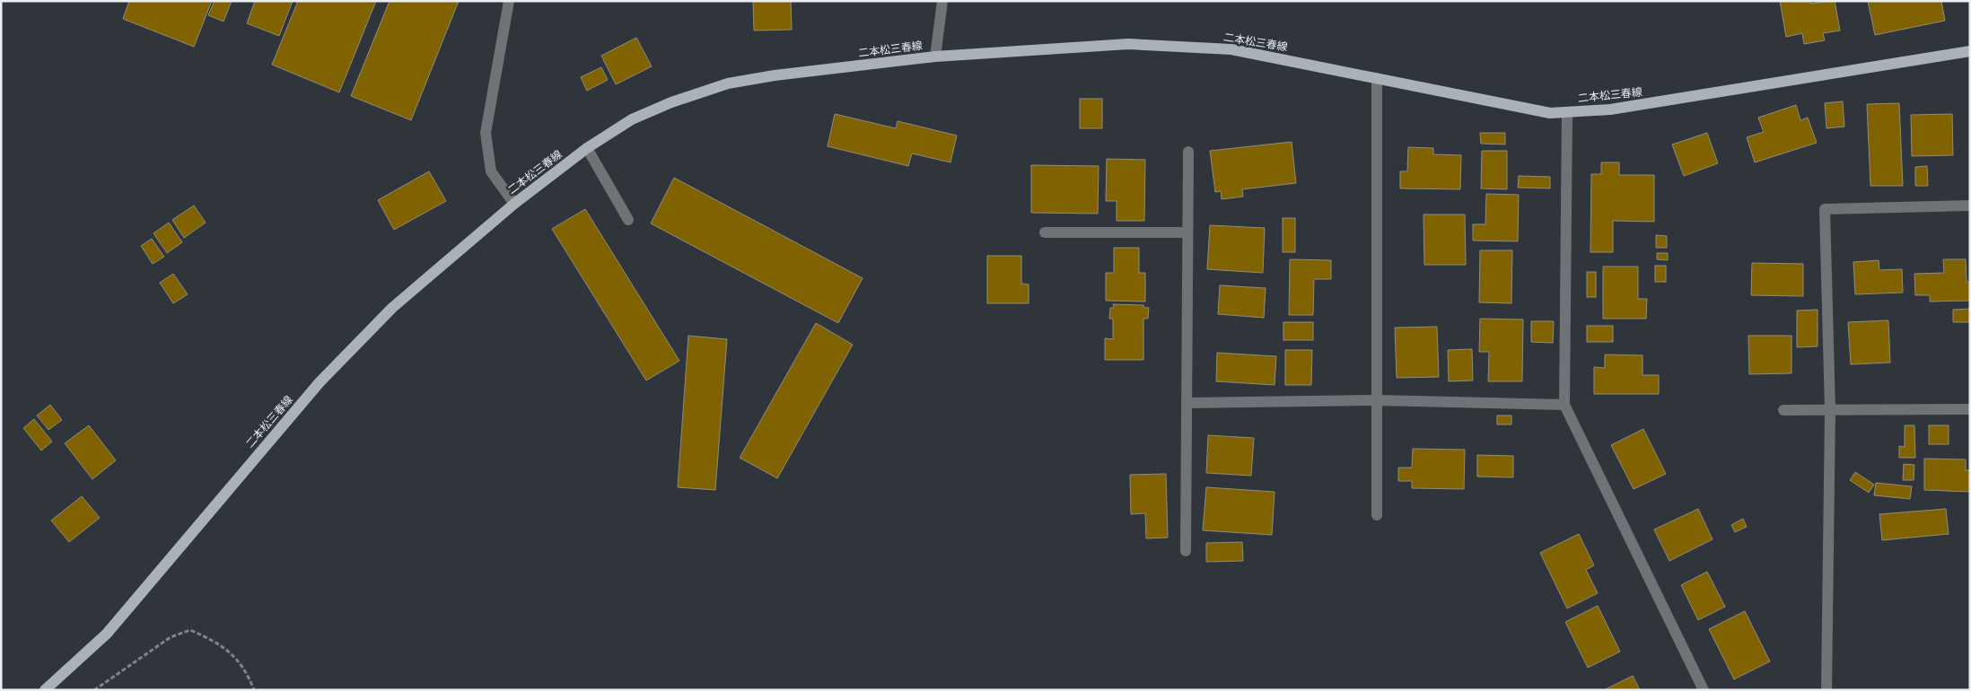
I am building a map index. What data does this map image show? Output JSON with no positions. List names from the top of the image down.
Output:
{
  "streets": {
    "main road": ["二本松三春線"]
  }
}
